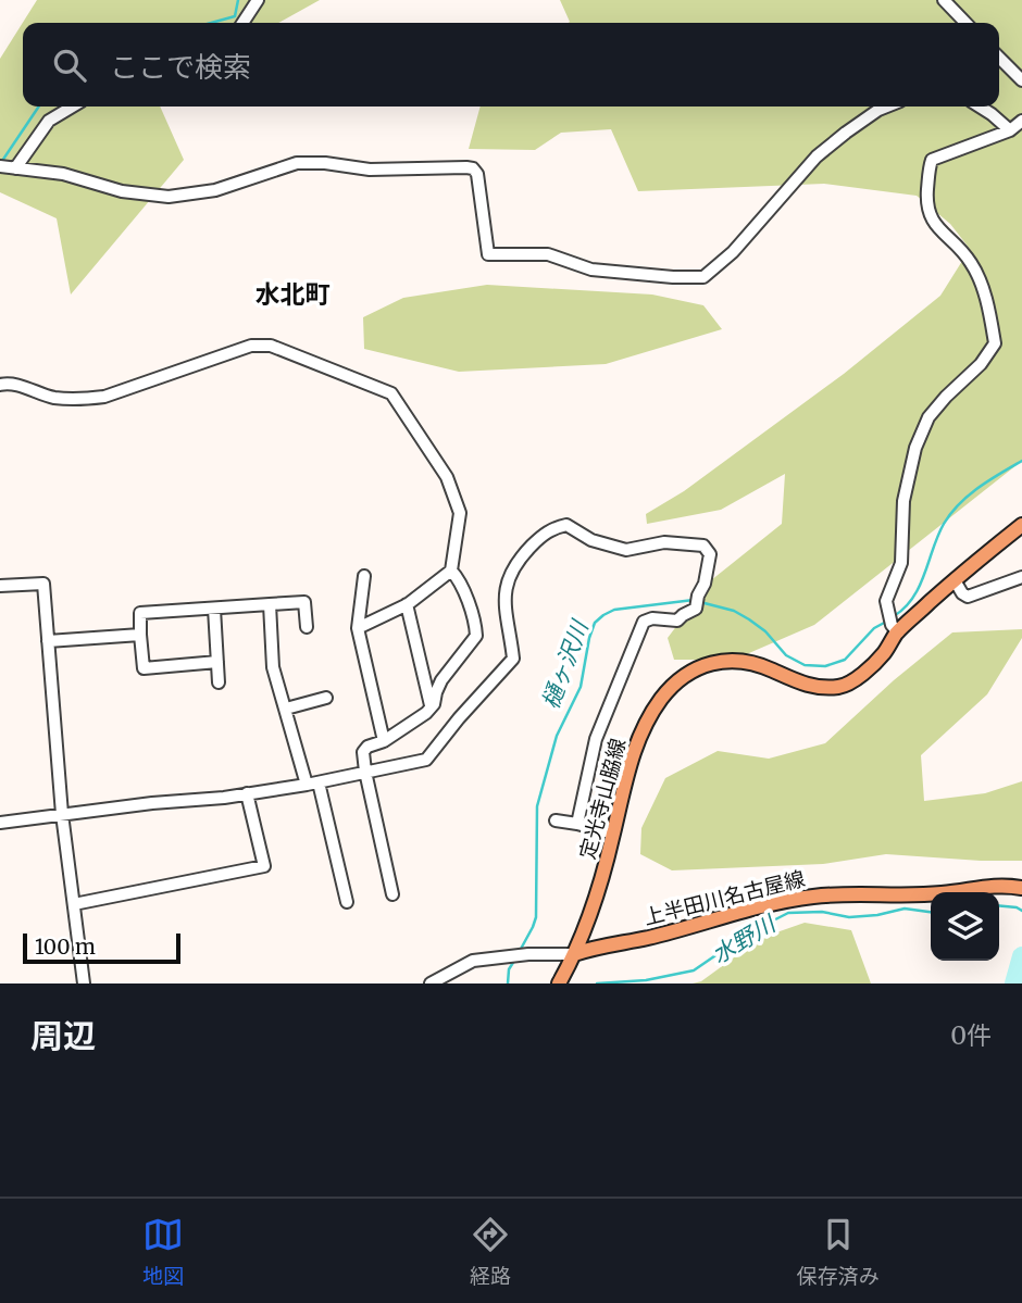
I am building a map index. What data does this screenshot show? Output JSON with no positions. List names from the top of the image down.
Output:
{
  "streets": {
    "main road": ["定光寺山脇線", "上半田川名古屋線"]
  },
  "crossings": [
    ["定光寺山脇線", "上半田川名古屋線"]
  ],
  "districts": ["水北町"],
  "water": ["樋ヶ沢川", "水野川"],
  "scale_bar": "100 m",
  "page": {
    "search": "ここで検索",
    "scale": "100 m",
    "heading": ["周辺", "0件"],
    "nav": ["地図", "経路", "保存済み"]
  }
}
